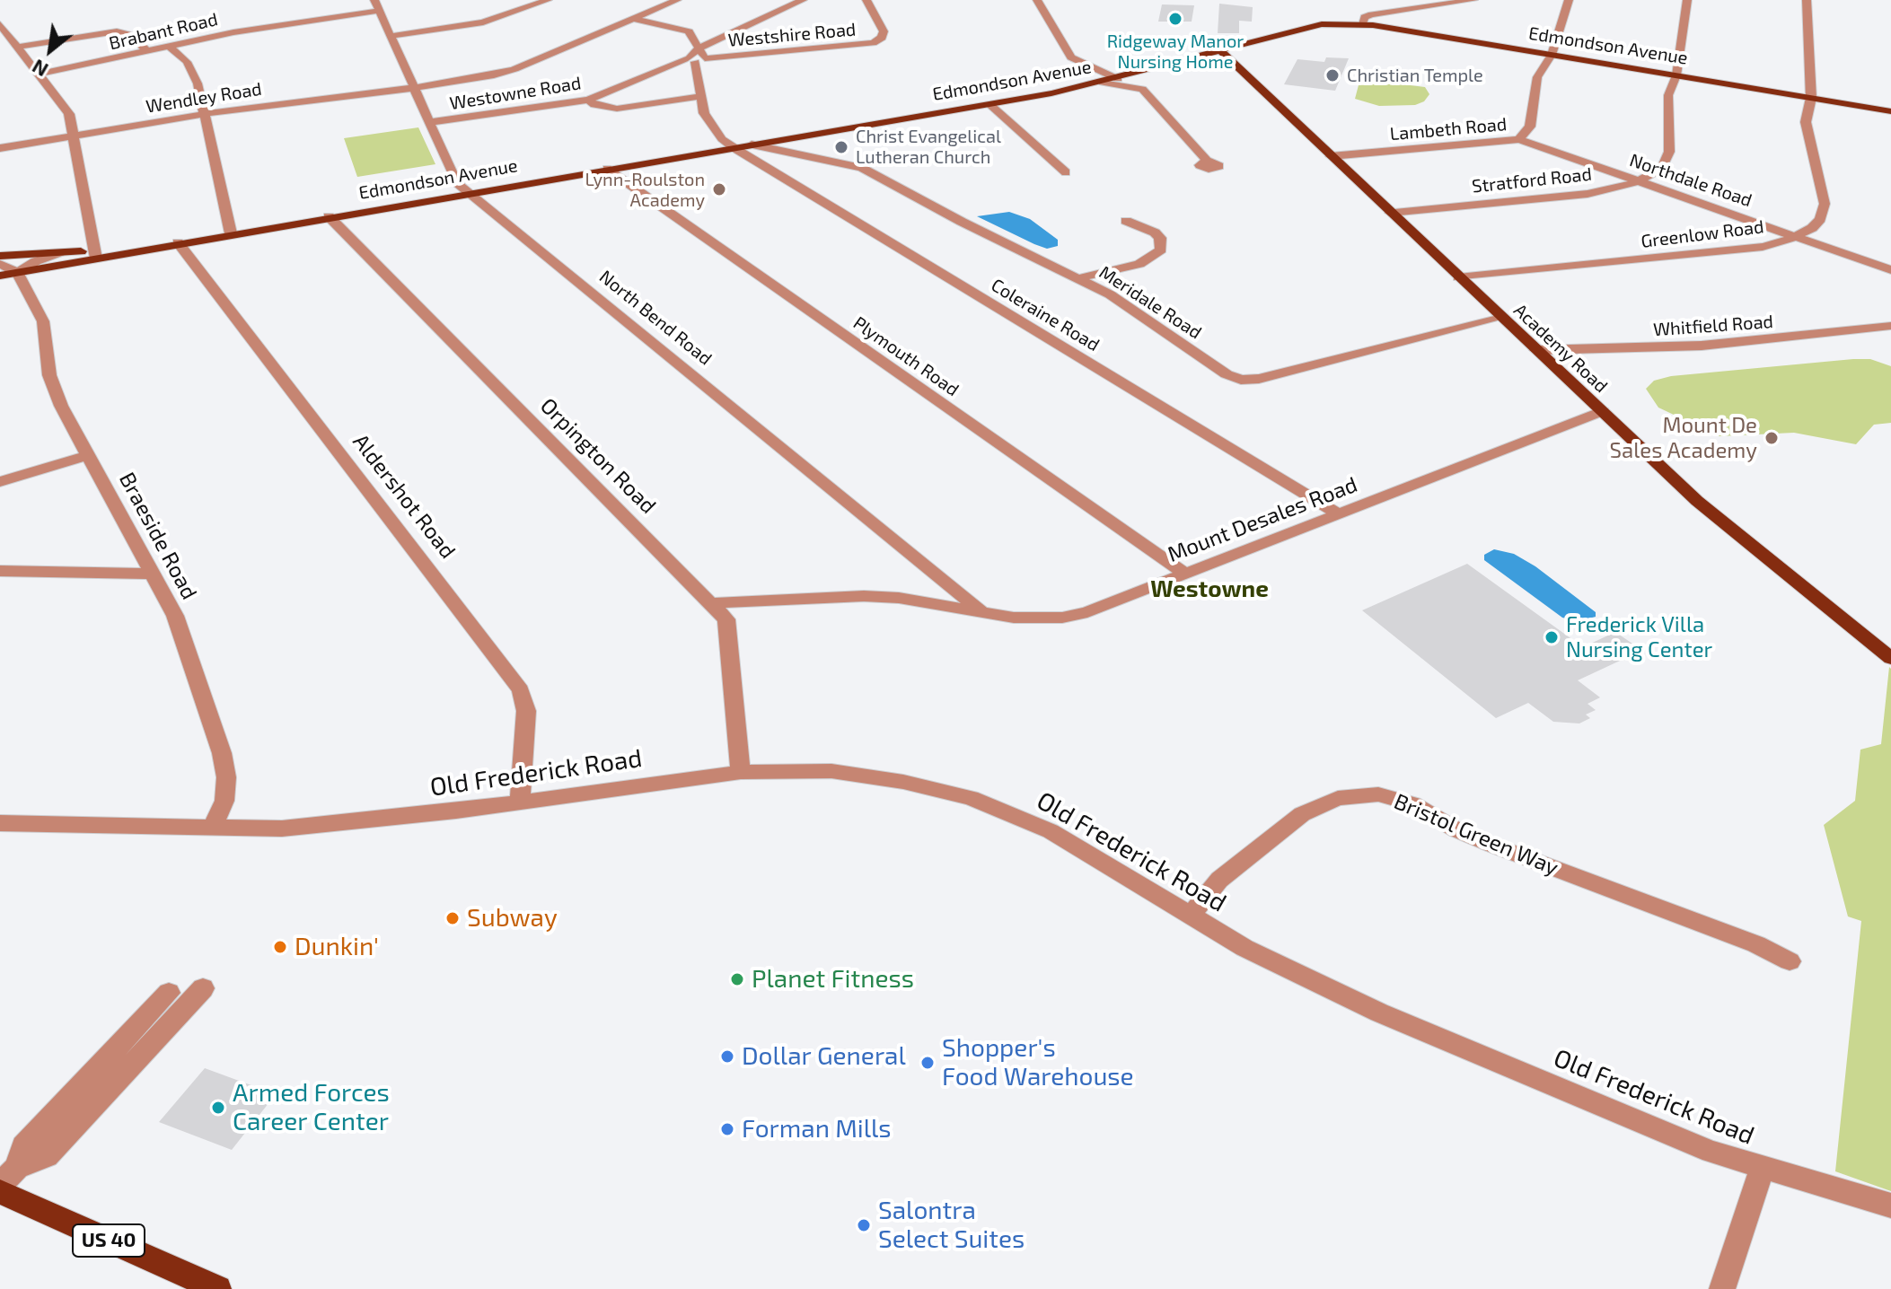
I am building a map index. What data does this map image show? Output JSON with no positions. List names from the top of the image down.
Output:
{
  "streets": {
    "main road": ["Edmondson Avenue", "Academy Road", "US 40"],
    "street": [
      "Brabant Road",
      "Westshire Road",
      "Westowne Road",
      "Wendley Road",
      "Lambeth Road",
      "Stratford Road",
      "Northdale Road",
      "Greenlow Road",
      "Meridale Road",
      "Coleraine Road",
      "North Bend Road",
      "Whitfield Road",
      "Plymouth Road",
      "Orpington Road",
      "Aldershot Road",
      "Mount Desales Road",
      "Braeside Road",
      "Old Frederick Road",
      "Bristol Green Way"
    ]
  },
  "crossings": [
    ["Brabant Road", "North Bend Road"],
    ["Westshire Road", "Westowne Road"],
    ["Westshire Road", "Coleraine Road"],
    ["Edmondson Avenue", "Lambeth Road"],
    ["Edmondson Avenue", "Stratford Road"],
    ["Edmondson Avenue", "Greenlow Road"],
    ["Edmondson Avenue", "Meridale Road"],
    ["Edmondson Avenue", "Coleraine Road"],
    ["Edmondson Avenue", "North Bend Road"],
    ["Edmondson Avenue", "Academy Road"],
    ["Edmondson Avenue", "Plymouth Road"],
    ["Edmondson Avenue", "Orpington Road"],
    ["Edmondson Avenue", "Aldershot Road"],
    ["Edmondson Avenue", "Braeside Road"],
    ["Westowne Road", "Coleraine Road"],
    ["Westowne Road", "North Bend Road"],
    ["Wendley Road", "North Bend Road"],
    ["Lambeth Road", "Northdale Road"],
    ["Lambeth Road", "Academy Road"],
    ["Stratford Road", "Northdale Road"],
    ["Stratford Road", "Academy Road"],
    ["Northdale Road", "Greenlow Road"],
    ["Greenlow Road", "Academy Road"],
    ["Meridale Road", "Academy Road"],
    ["Coleraine Road", "Mount Desales Road"],
    ["North Bend Road", "Mount Desales Road"],
    ["Whitfield Road", "Academy Road"],
    ["Academy Road", "Mount Desales Road"],
    ["Plymouth Road", "Mount Desales Road"],
    ["Orpington Road", "Mount Desales Road"],
    ["Orpington Road", "Old Frederick Road"],
    ["Aldershot Road", "Old Frederick Road"],
    ["Braeside Road", "Old Frederick Road"],
    ["Old Frederick Road", "Bristol Green Way"]
  ],
  "districts": ["Westowne"],
  "places": [
    "Ridgeway Manor Nursing Home",
    "Christian Temple",
    "Christ Evangelical Lutheran Church",
    "Lynn-Roulston Academy",
    "Mount De Sales Academy",
    "Frederick Villa Nursing Center",
    "Subway",
    "Dunkin'",
    "Planet Fitness",
    "Dollar General",
    "Shopper's Food Warehouse",
    "Armed Forces Career Center",
    "Forman Mills",
    "Salontra Select Suites"
  ],
  "north": "bottom left"
}
